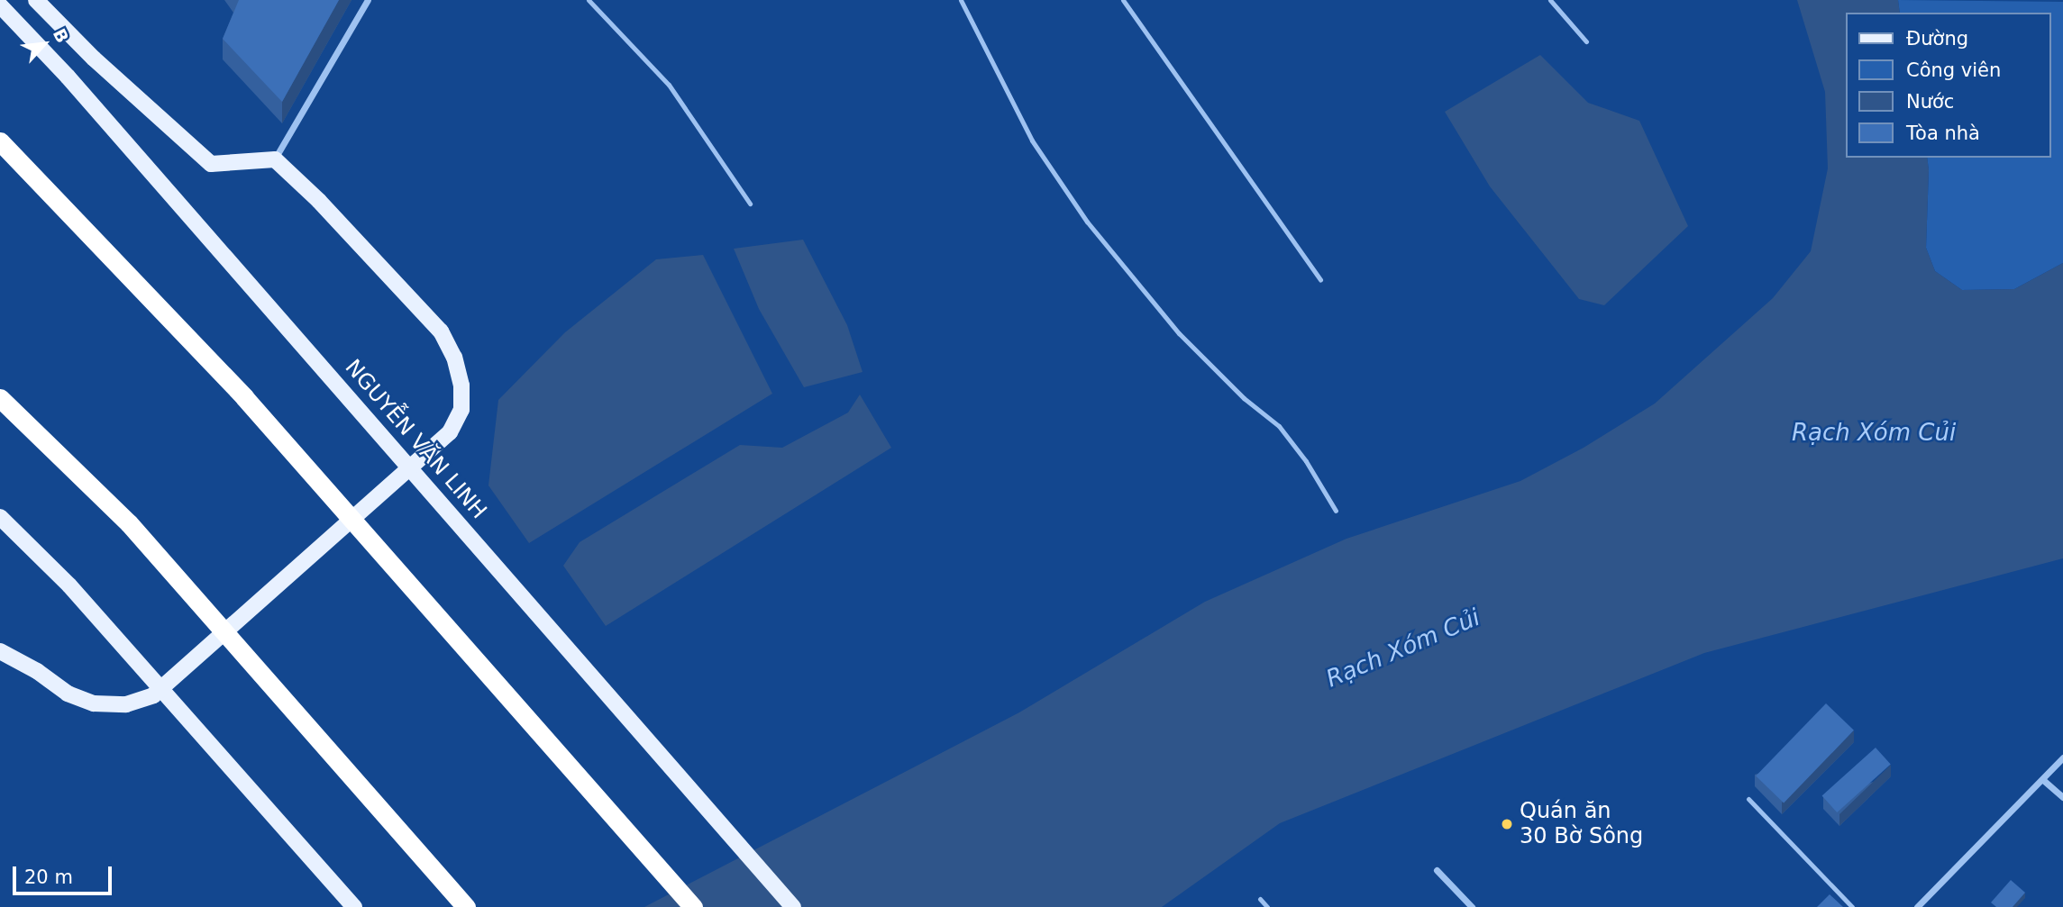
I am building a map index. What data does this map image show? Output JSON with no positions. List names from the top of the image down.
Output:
{
  "streets": {
    "main road": ["NGUYỄN VĂN LINH"]
  },
  "water": ["Rạch Xóm Củi"],
  "places": ["Quán ăn 30 Bờ Sông"],
  "legend": [
    "Đường",
    "Công viên",
    "Nước",
    "Tòa nhà"
  ],
  "scale_bar": "20 m",
  "north": "top right"
}
